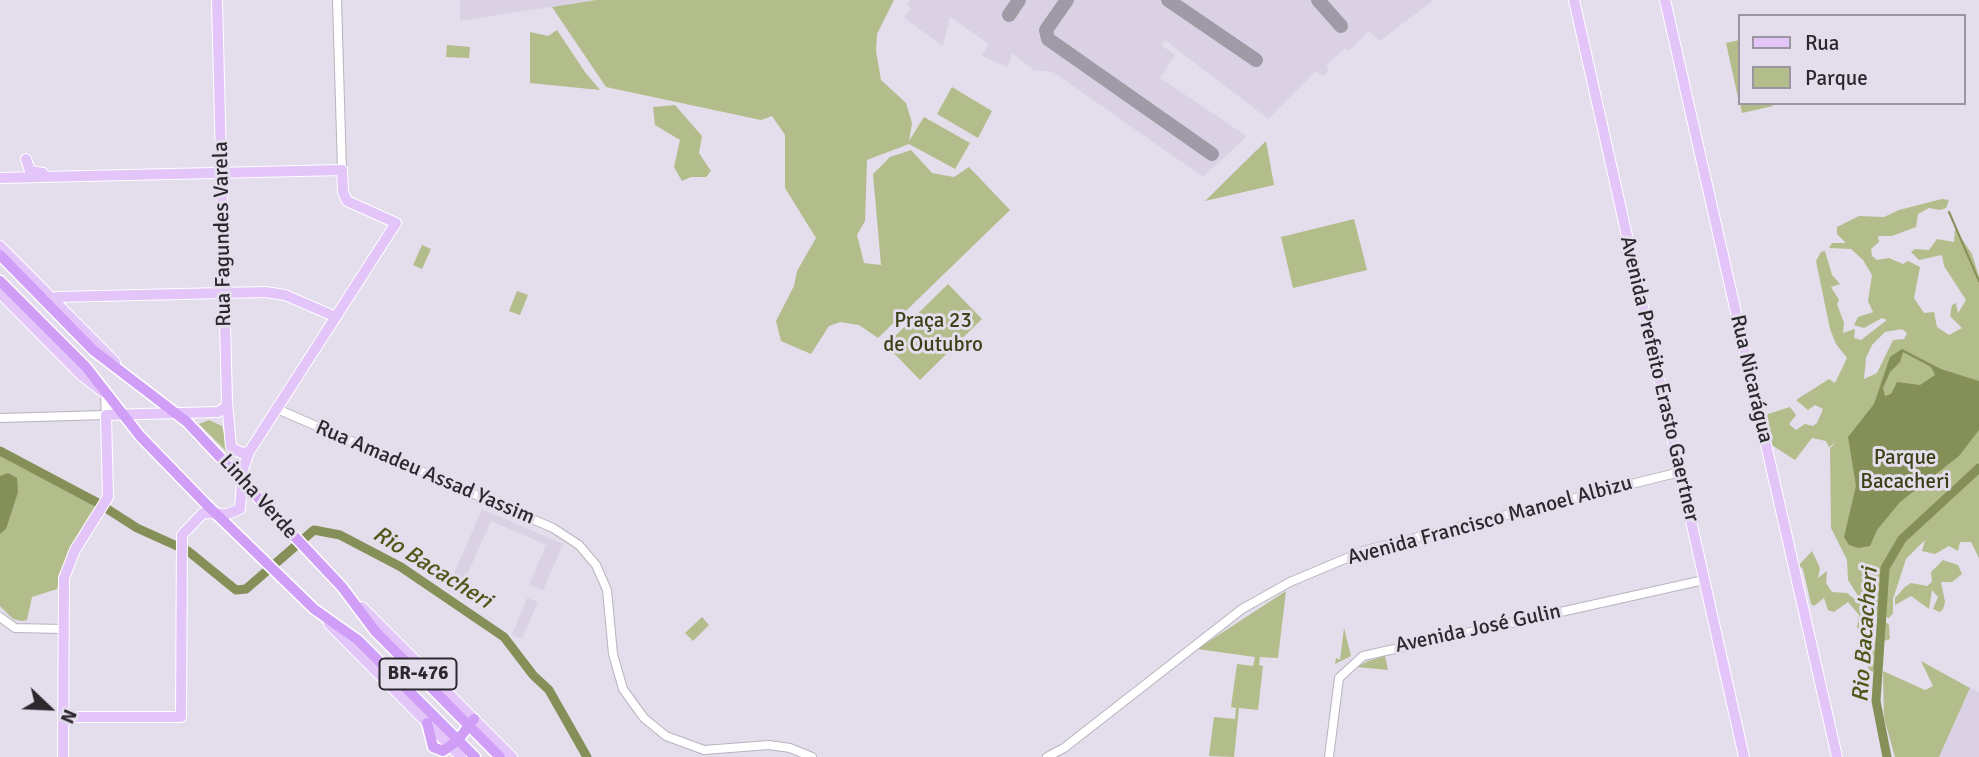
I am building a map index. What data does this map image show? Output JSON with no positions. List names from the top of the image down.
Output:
{
  "streets": {
    "highway": ["Linha Verde", "BR-476"],
    "main road": ["Rua Fagundes Varela", "Avenida Prefeito Erasto Gaertner", "Rua Nicarágua"],
    "street": ["Rua Amadeu Assad Yassim", "Avenida Francisco Manoel Albizu", "Avenida José Gulin"]
  },
  "crossings": [
    ["Avenida Prefeito Erasto Gaertner", "Avenida Francisco Manoel Albizu"],
    ["Avenida Prefeito Erasto Gaertner", "Avenida José Gulin"]
  ],
  "water": ["Rio Bacacheri"],
  "parks": ["Praça 23 de Outubro", "Parque Bacacheri"],
  "legend": ["Rua", "Parque"],
  "north": "bottom right"
}
